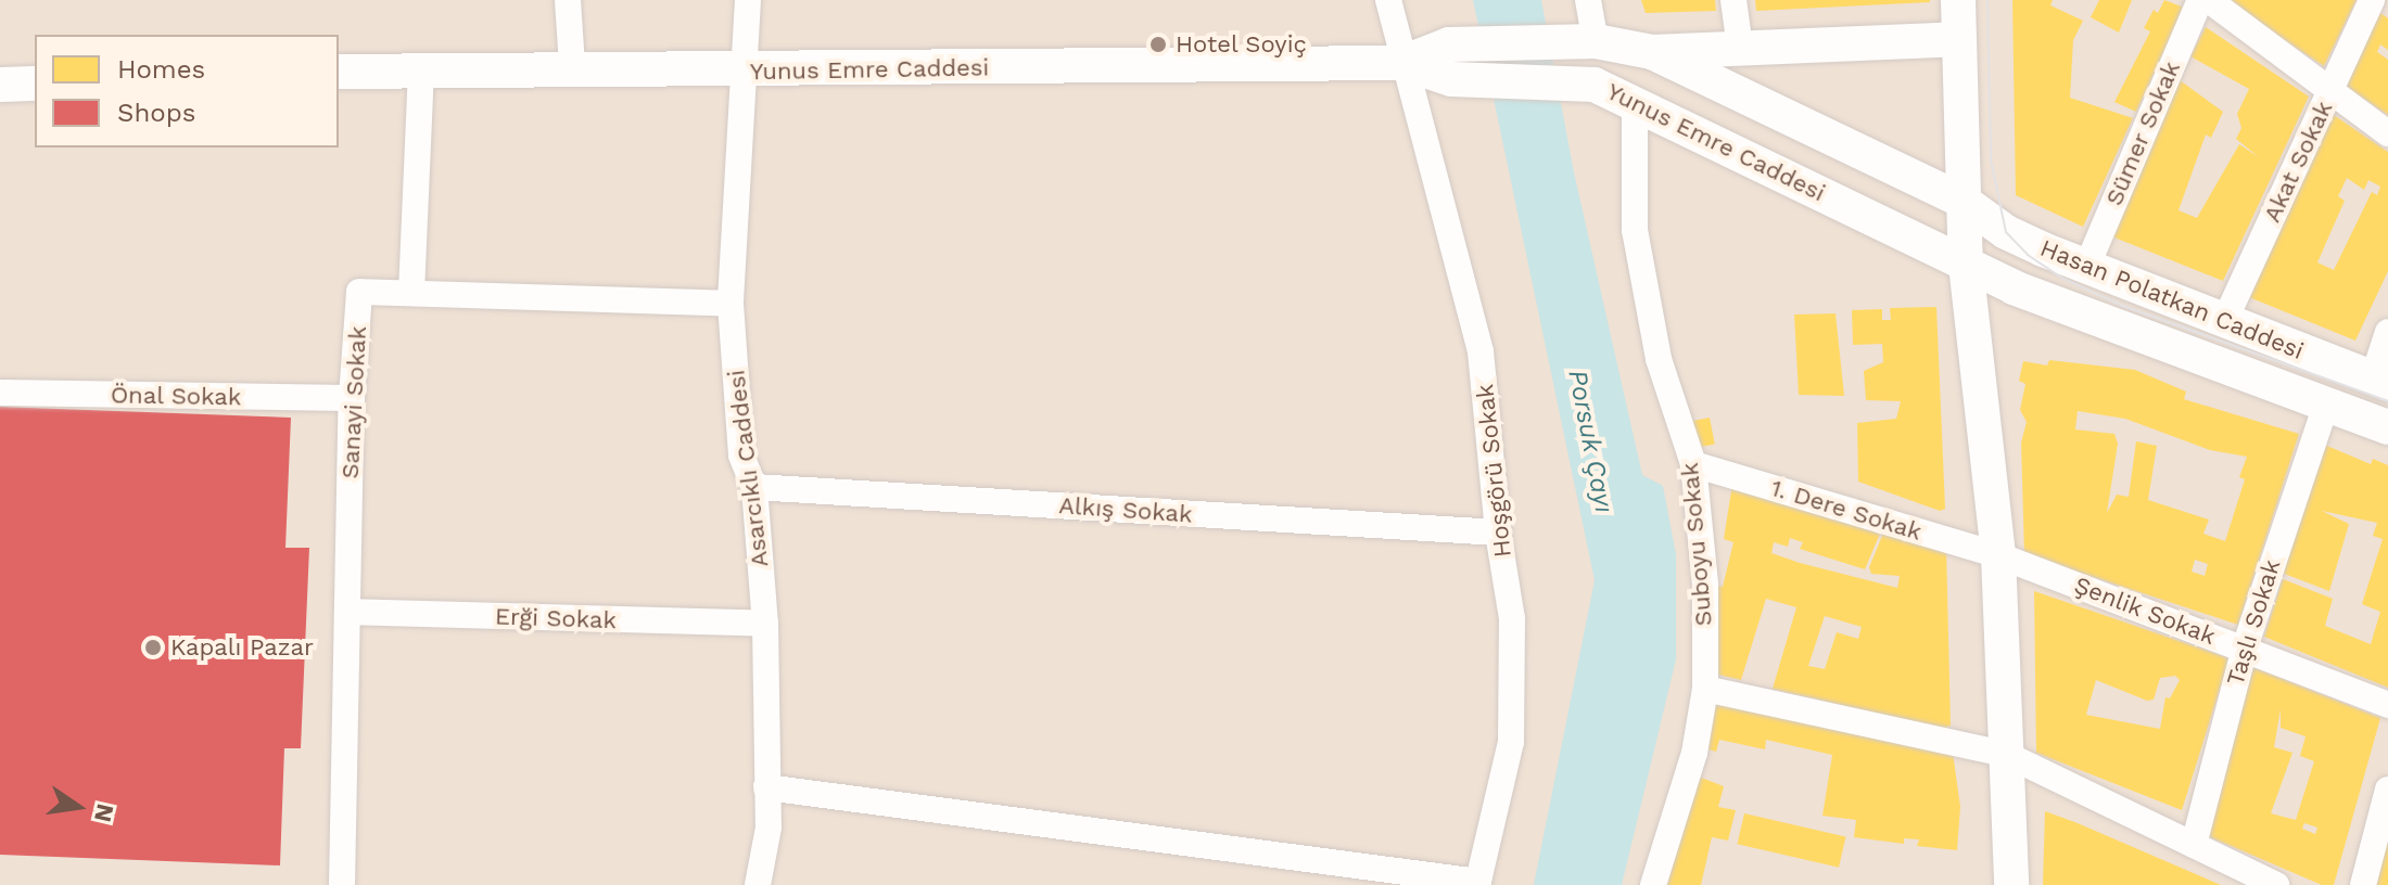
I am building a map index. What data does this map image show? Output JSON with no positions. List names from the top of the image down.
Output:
{
  "streets": {
    "main road": ["Yunus Emre Caddesi", "Hasan Polatkan Caddesi"],
    "street": [
      "Sümer Sokak",
      "Akat Sokak",
      "Önal Sokak",
      "Sanayi Sokak",
      "Asarcıklı Caddesi",
      "Hoşgörü Sokak",
      "Alkış Sokak",
      "1. Dere Sokak",
      "Suboyu Sokak",
      "Şenlik Sokak",
      "Erği Sokak",
      "Taşlı Sokak"
    ]
  },
  "crossings": [
    ["Yunus Emre Caddesi", "Hasan Polatkan Caddesi"],
    ["Yunus Emre Caddesi", "Asarcıklı Caddesi"],
    ["Yunus Emre Caddesi", "Hoşgörü Sokak"],
    ["Yunus Emre Caddesi", "Suboyu Sokak"],
    ["Yunus Emre Caddesi", "Taşlı Sokak"],
    ["Sümer Sokak", "Hasan Polatkan Caddesi"],
    ["Akat Sokak", "Hasan Polatkan Caddesi"],
    ["Önal Sokak", "Sanayi Sokak"],
    ["Sanayi Sokak", "Asarcıklı Caddesi"],
    ["Sanayi Sokak", "Erği Sokak"],
    ["Asarcıklı Caddesi", "Alkış Sokak"],
    ["Asarcıklı Caddesi", "Erği Sokak"],
    ["Hoşgörü Sokak", "Alkış Sokak"],
    ["1. Dere Sokak", "Suboyu Sokak"],
    ["1. Dere Sokak", "Şenlik Sokak"],
    ["Şenlik Sokak", "Taşlı Sokak"]
  ],
  "water": ["Porsuk Çayı"],
  "places": ["Hotel Soyiç", "Kapalı Pazar"],
  "legend": ["Homes", "Shops"],
  "north": "right"
}
